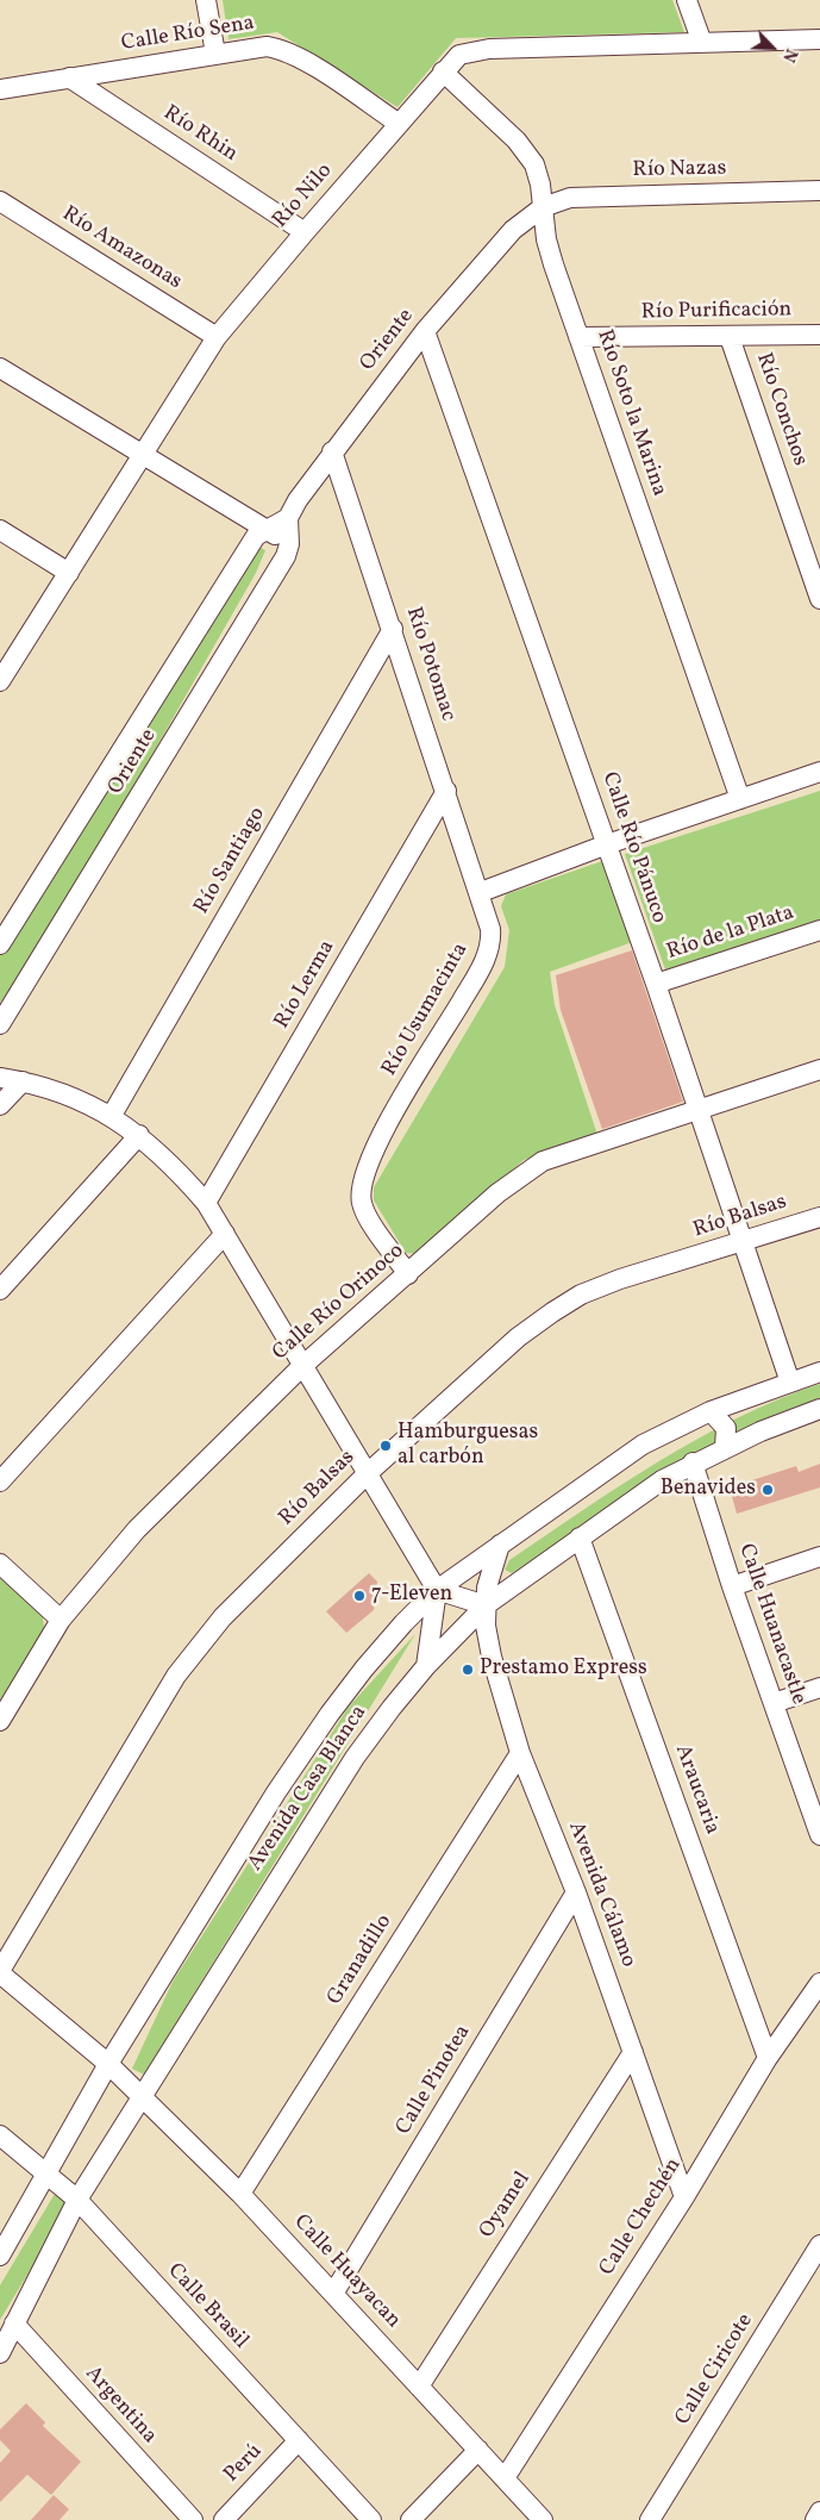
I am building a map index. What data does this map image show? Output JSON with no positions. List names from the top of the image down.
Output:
{
  "streets": {
    "street": [
      "Calle Río Sena",
      "Río Rhin",
      "Río Nazas",
      "Río Nilo",
      "Río Amazonas",
      "Río Purificación",
      "Oriente",
      "Río Conchos",
      "Río Soto la Marina",
      "Río Potomac",
      "Calle Río Pánuco",
      "Río Santiago",
      "Río de la Plata",
      "Río Lerma",
      "Río Usumacinta",
      "Río Balsas",
      "Calle Río Orinoco",
      "Calle Huanacastle",
      "Avenida Casa Blanca",
      "Araucaria",
      "Avenida Cálamo",
      "Granadillo",
      "Calle Pinotea",
      "Oyamel",
      "Calle Chechén",
      "Calle Huayacan",
      "Calle Brasil",
      "Calle Ciricote",
      "Argentina",
      "Perú"
    ]
  },
  "crossings": [
    ["Calle Río Sena", "Río Rhin"],
    ["Calle Río Sena", "Río Nilo"],
    ["Río Rhin", "Río Nilo"],
    ["Río Nazas", "Oriente"],
    ["Río Nazas", "Río Soto la Marina"],
    ["Río Nilo", "Río Amazonas"],
    ["Río Nilo", "Río Soto la Marina"],
    ["Río Purificación", "Río Conchos"],
    ["Río Purificación", "Río Soto la Marina"],
    ["Oriente", "Río Soto la Marina"],
    ["Oriente", "Río Potomac"],
    ["Oriente", "Calle Río Pánuco"],
    ["Río Potomac", "Río Santiago"],
    ["Río Potomac", "Río Lerma"],
    ["Río Potomac", "Río Usumacinta"],
    ["Calle Río Pánuco", "Río de la Plata"],
    ["Calle Río Pánuco", "Río Balsas"],
    ["Calle Río Pánuco", "Calle Río Orinoco"],
    ["Calle Río Pánuco", "Avenida Casa Blanca"],
    ["Río Usumacinta", "Calle Río Orinoco"],
    ["Río Balsas", "Calle Huayacan"],
    ["Calle Huanacastle", "Avenida Casa Blanca"],
    ["Avenida Casa Blanca", "Araucaria"],
    ["Avenida Casa Blanca", "Avenida Cálamo"],
    ["Avenida Casa Blanca", "Calle Huayacan"],
    ["Avenida Casa Blanca", "Calle Brasil"],
    ["Avenida Casa Blanca", "Argentina"],
    ["Araucaria", "Calle Chechén"],
    ["Avenida Cálamo", "Granadillo"],
    ["Avenida Cálamo", "Calle Pinotea"],
    ["Avenida Cálamo", "Oyamel"],
    ["Avenida Cálamo", "Calle Chechén"],
    ["Granadillo", "Calle Huayacan"],
    ["Calle Pinotea", "Calle Huayacan"],
    ["Oyamel", "Calle Huayacan"],
    ["Calle Chechén", "Calle Huayacan"],
    ["Calle Brasil", "Perú"]
  ],
  "places": [
    "Hamburguesas al carbón",
    "Benavides",
    "7-Eleven",
    "Prestamo Express"
  ],
  "north": "bottom right"
}
